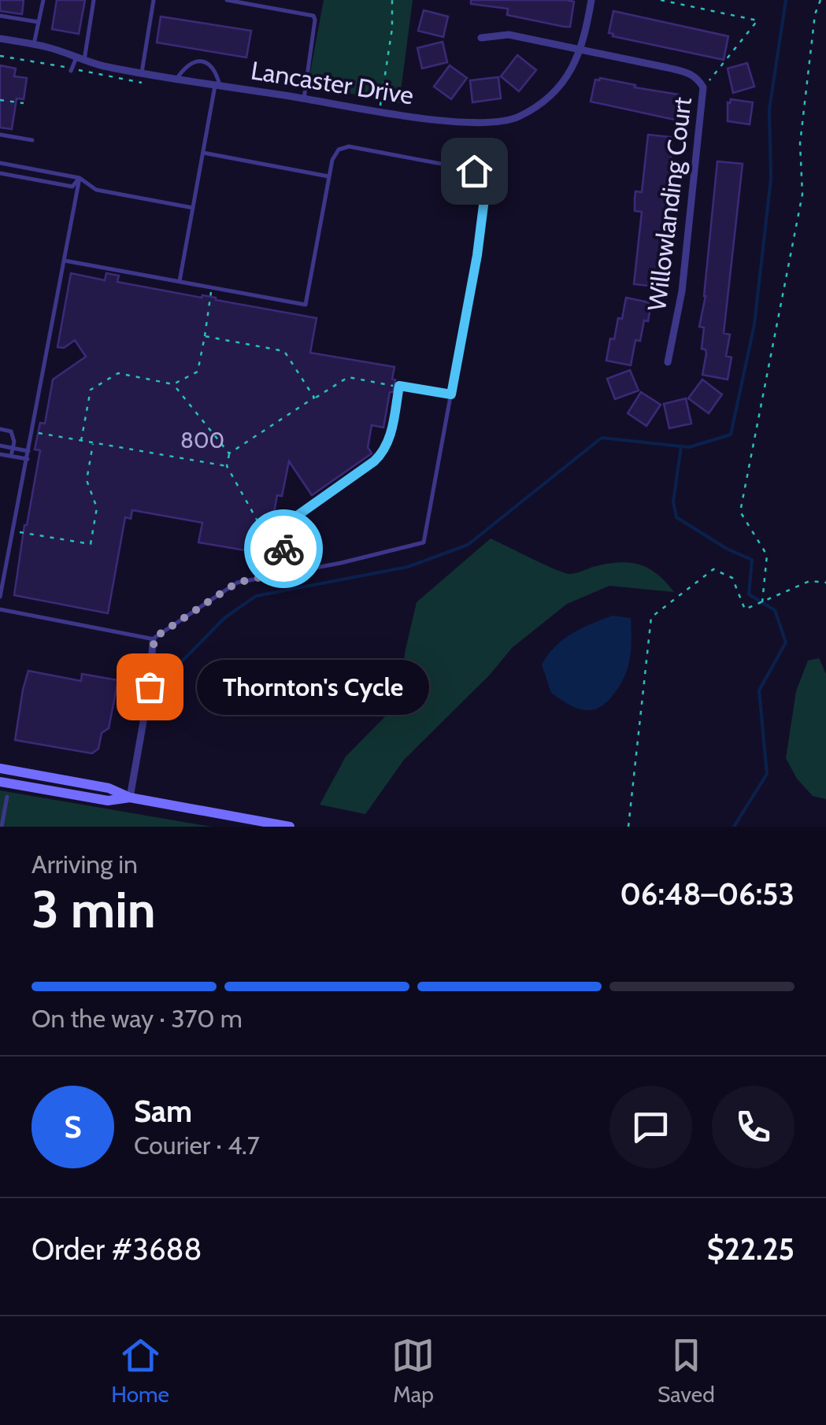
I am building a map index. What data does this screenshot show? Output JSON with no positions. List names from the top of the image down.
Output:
{
  "streets": {
    "street": ["Lancaster Drive", "Willowlanding Court"]
  },
  "crossings": [
    ["Lancaster Drive", "Willowlanding Court"]
  ],
  "places": ["Thornton's Cycle"],
  "house_numbers": ["800"],
  "page": {
    "bubble": "Thornton's Cycle",
    "heading": ["3 min", "Arriving in", "06:48–06:53"],
    "panel": [
      "Sam",
      "Courier · 4.7",
      "Order #3688",
      "$22.25"
    ],
    "bar": "On the way · 370 m",
    "round": "S",
    "tabs": ["Home", "Map", "Saved"]
  }
}
